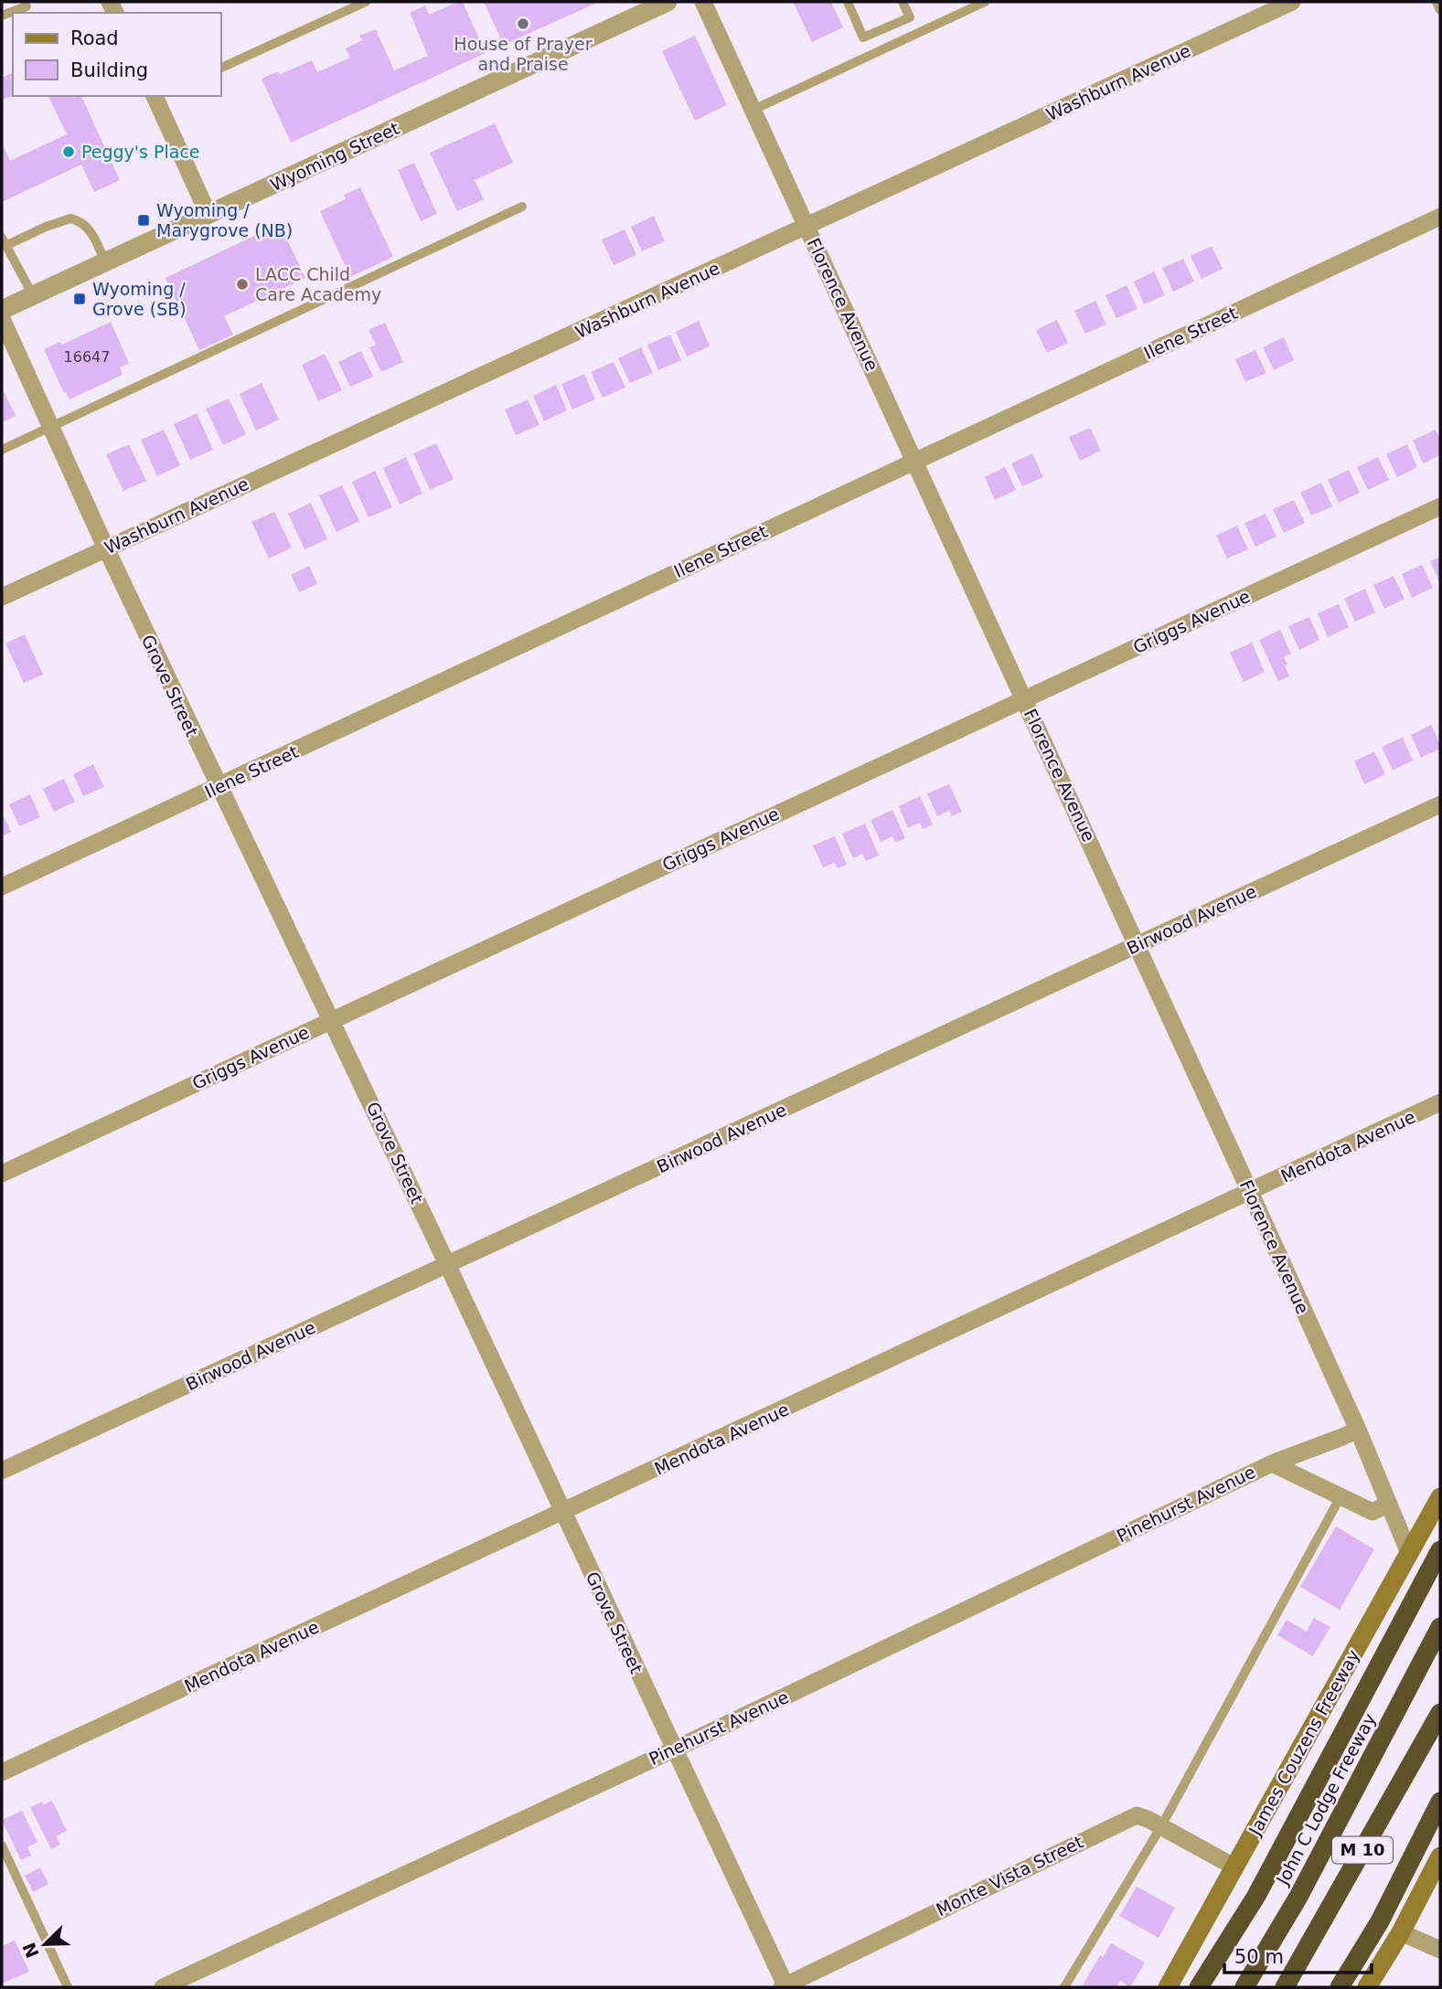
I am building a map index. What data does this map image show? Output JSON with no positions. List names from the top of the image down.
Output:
{
  "streets": {
    "highway": ["John C Lodge Freeway", "M 10"],
    "main road": ["James Couzens Freeway"],
    "street": [
      "Washburn Avenue",
      "Wyoming Street",
      "Florence Avenue",
      "Ilene Street",
      "Griggs Avenue",
      "Grove Street",
      "Birwood Avenue",
      "Mendota Avenue",
      "Pinehurst Avenue",
      "Monte Vista Street"
    ]
  },
  "crossings": [
    ["Washburn Avenue", "Florence Avenue"],
    ["Washburn Avenue", "Grove Street"],
    ["Florence Avenue", "Ilene Street"],
    ["Florence Avenue", "Griggs Avenue"],
    ["Florence Avenue", "Birwood Avenue"],
    ["Florence Avenue", "Mendota Avenue"],
    ["Florence Avenue", "Pinehurst Avenue"],
    ["Florence Avenue", "James Couzens Freeway"],
    ["Ilene Street", "Grove Street"],
    ["Griggs Avenue", "Grove Street"],
    ["Grove Street", "Birwood Avenue"],
    ["Grove Street", "Mendota Avenue"],
    ["Grove Street", "Pinehurst Avenue"],
    ["Grove Street", "Monte Vista Street"],
    ["James Couzens Freeway", "Monte Vista Street"]
  ],
  "places": {
    "other": ["House of Prayer and Praise", "Peggy's Place", "LACC Child Care Academy"],
    "transit": ["Wyoming / Marygrove (NB)", "Wyoming / Grove (SB)"]
  },
  "house_numbers": ["16647"],
  "legend": ["Road", "Building"],
  "scale_bar": "50 m",
  "north": "bottom left"
}
